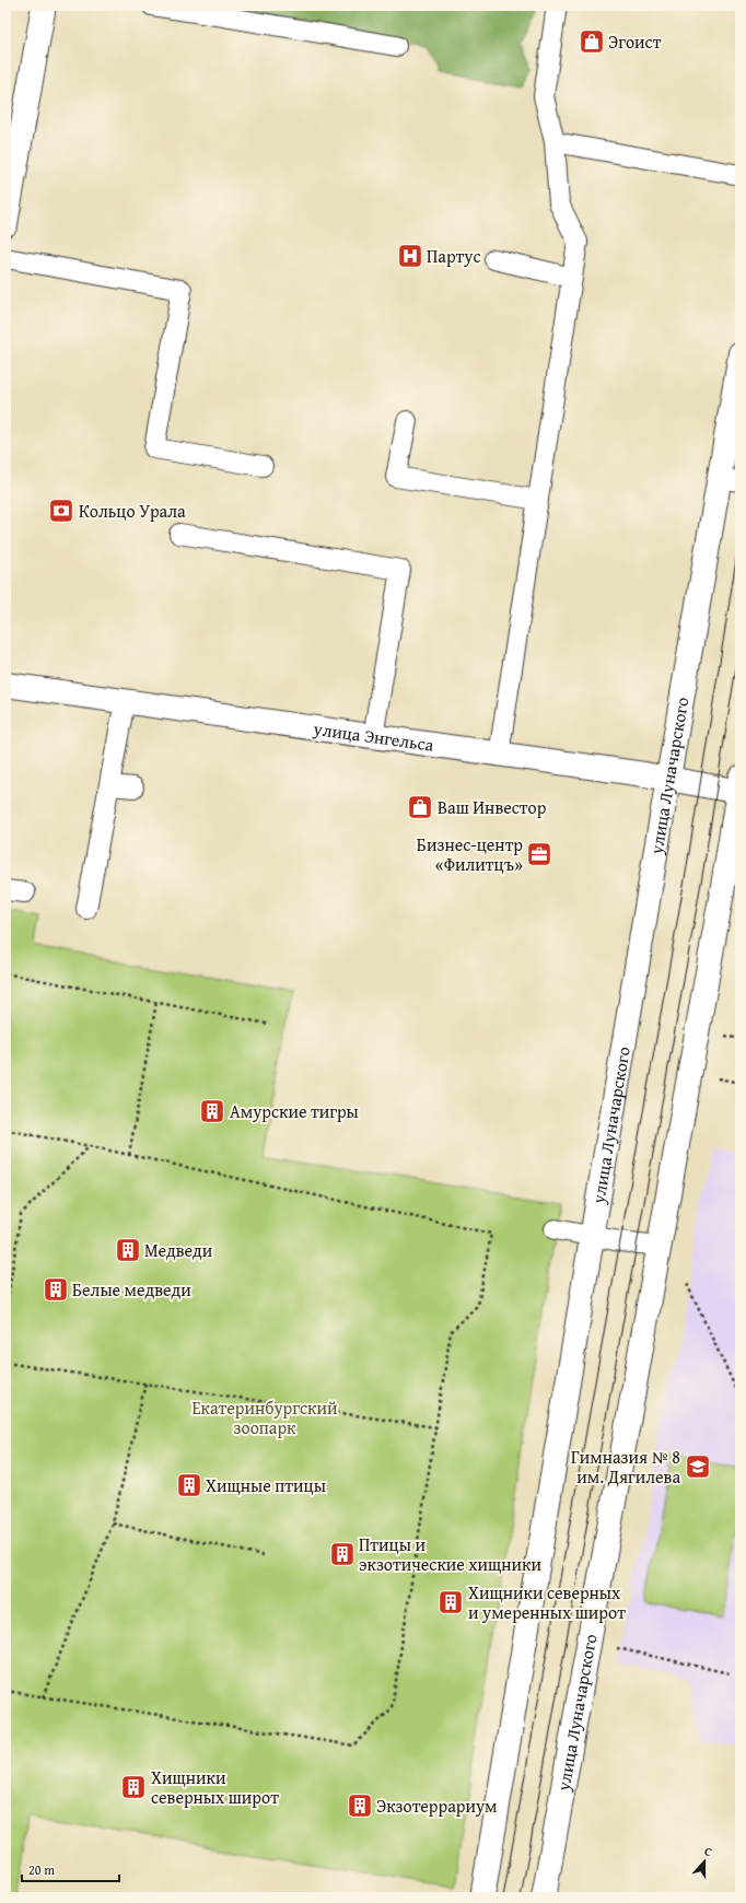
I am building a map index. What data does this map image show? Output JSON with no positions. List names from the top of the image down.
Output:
{
  "streets": {
    "main road": ["улица Энгельса", "улица Луначарского"]
  },
  "crossings": [
    ["улица Энгельса", "улица Луначарского"]
  ],
  "parks": ["Екатеринбургский зоопарк"],
  "places": {
    "shop": ["Эгоист", "Ваш Инвестор"],
    "hospital": ["Партус"],
    "bank": ["Кольцо Урала"],
    "office": ["Бизнес-центр «Филитцъ»"],
    "building": [
      "Амурские тигры",
      "Медведи",
      "Белые медведи",
      "Хищные птицы",
      "Птицы и экзотические хищники",
      "Хищники северных и умеренных широт",
      "Хищники северных широт",
      "Экзотеррариум"
    ],
    "school or university": ["Гимназия № 8 им. Дягилева"]
  },
  "scale_bar": "20 m",
  "north": "top"
}
